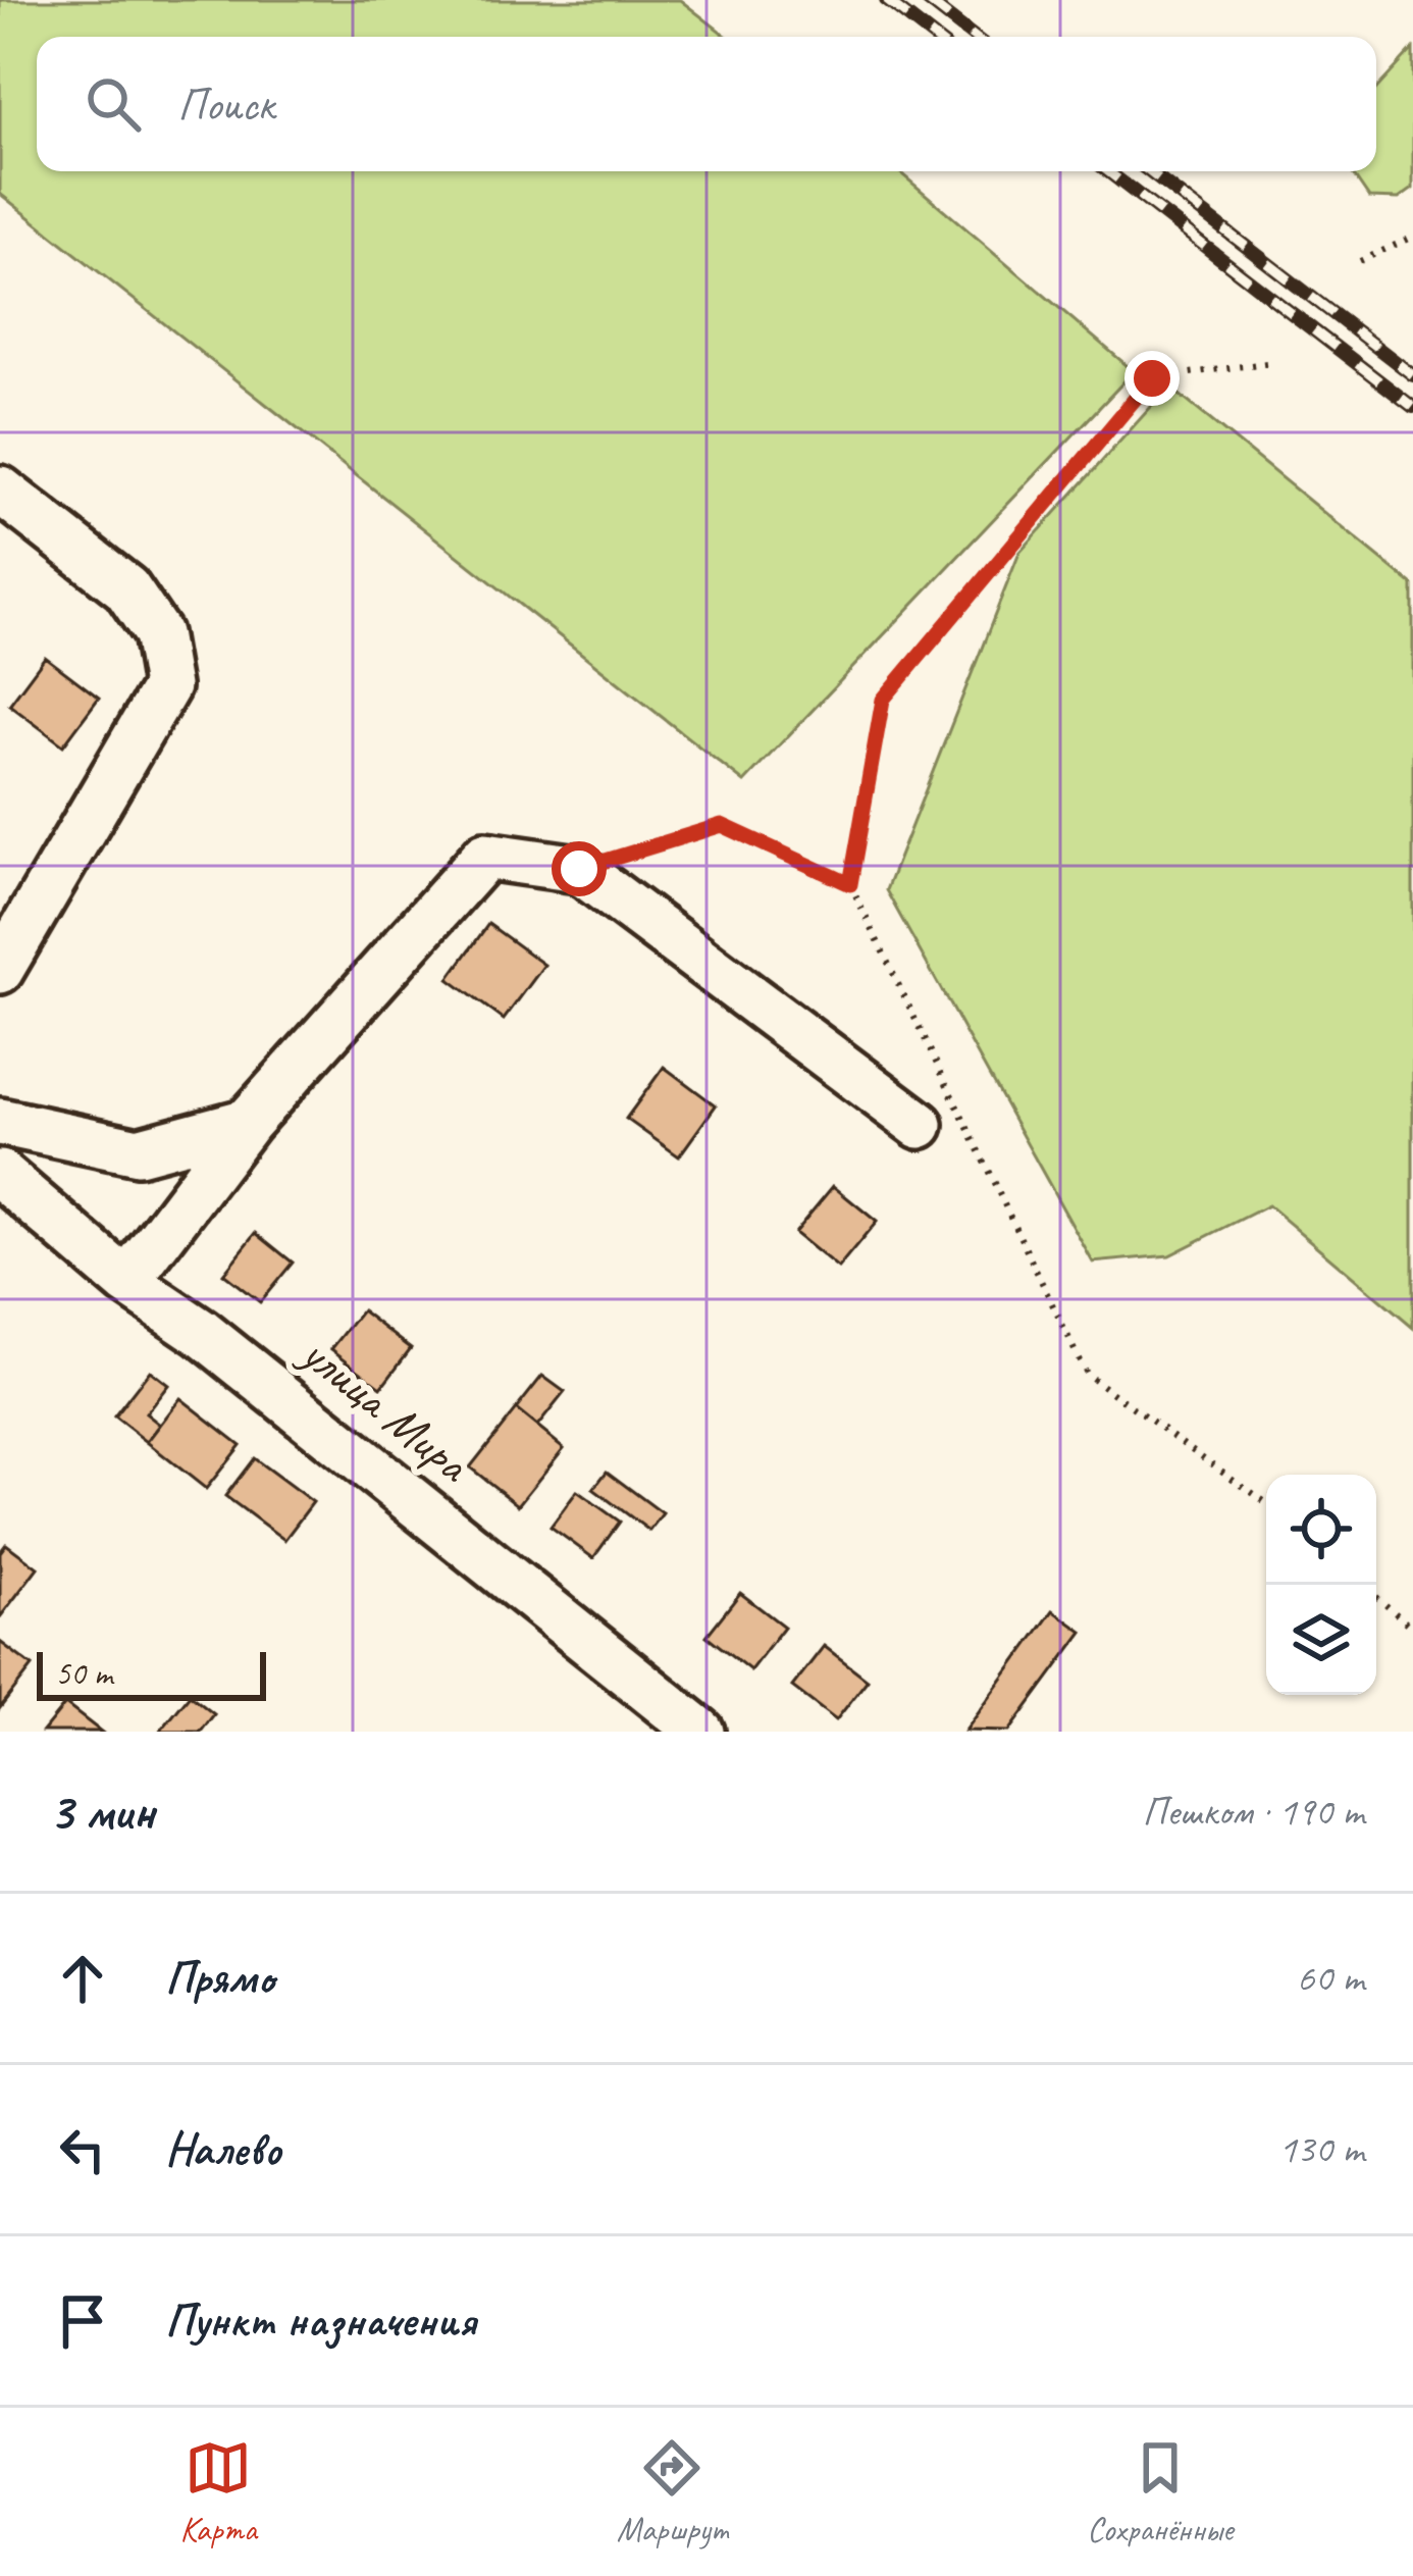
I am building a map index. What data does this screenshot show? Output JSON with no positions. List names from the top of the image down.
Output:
{
  "streets": {
    "street": ["улица Мира"]
  },
  "scale_bar": "50 m",
  "page": {
    "search": "Поиск",
    "scale": "50 m",
    "heading": ["3 мин", "Пешком · 190 m"],
    "list": [
      ["Прямо", "60 m"],
      ["Налево", "130 m"],
      "Пункт назначения"
    ],
    "nav": ["Карта", "Маршрут", "Сохранённые"]
  }
}
